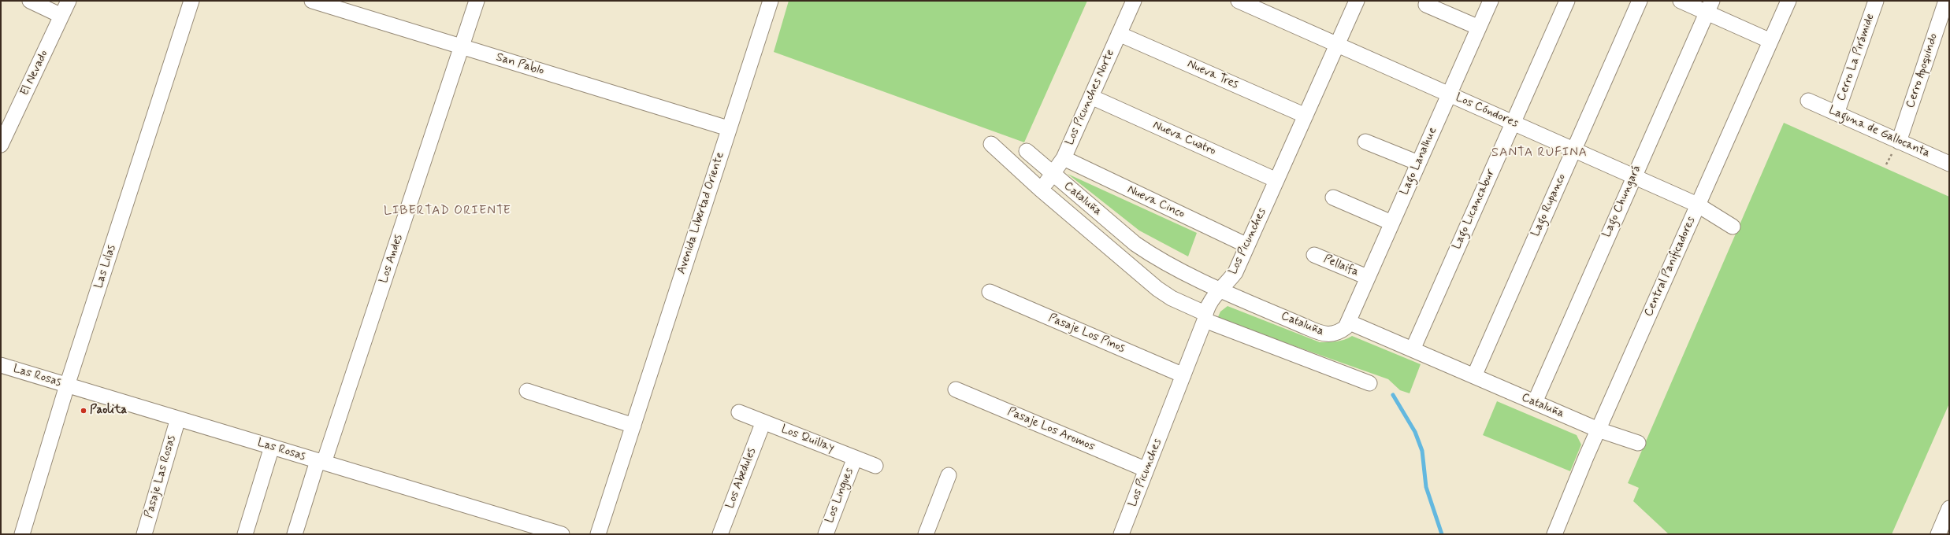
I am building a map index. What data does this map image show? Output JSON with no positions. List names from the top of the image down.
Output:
{
  "streets": {
    "street": [
      "Cerro La Pirámide",
      "San Pablo",
      "Cerro Apoquindo",
      "El Nevado",
      "Nueva Tres",
      "Los Picunches Norte",
      "Los Cóndores",
      "Laguna de Gallocanta",
      "Nueva Cuatro",
      "Lago Lanalhue",
      "Cataluña",
      "Lago Chungará",
      "Nueva Cinco",
      "Lago Rupanco",
      "Lago Licancabur",
      "Avenida Libertad Oriente",
      "Los Picunches",
      "Los Andes",
      "Pellaifa",
      "Las Lilas",
      "Central Panificadores",
      "Pasaje Los Pinos",
      "Las Rosas",
      "Pasaje Los Aromos",
      "Los Quillay",
      "Pasaje Las Rosas",
      "Los Abedules",
      "Los Lingues"
    ]
  },
  "crossings": [
    ["Cerro La Pirámide", "Laguna de Gallocanta"],
    ["San Pablo", "Avenida Libertad Oriente"],
    ["San Pablo", "Los Andes"],
    ["Cerro Apoquindo", "Laguna de Gallocanta"],
    ["Nueva Tres", "Los Picunches Norte"],
    ["Nueva Tres", "Los Picunches"],
    ["Los Picunches Norte", "Nueva Cuatro"],
    ["Los Picunches Norte", "Cataluña"],
    ["Los Picunches Norte", "Nueva Cinco"],
    ["Los Cóndores", "Lago Lanalhue"],
    ["Los Cóndores", "Lago Chungará"],
    ["Los Cóndores", "Lago Rupanco"],
    ["Los Cóndores", "Lago Licancabur"],
    ["Los Cóndores", "Los Picunches"],
    ["Los Cóndores", "Central Panificadores"],
    ["Nueva Cuatro", "Los Picunches"],
    ["Lago Lanalhue", "Cataluña"],
    ["Lago Lanalhue", "Pellaifa"],
    ["Cataluña", "Lago Chungará"],
    ["Cataluña", "Lago Rupanco"],
    ["Cataluña", "Lago Licancabur"],
    ["Cataluña", "Los Picunches"],
    ["Cataluña", "Central Panificadores"],
    ["Nueva Cinco", "Los Picunches"],
    ["Los Picunches", "Pasaje Los Pinos"],
    ["Los Picunches", "Pasaje Los Aromos"],
    ["Los Andes", "Las Rosas"],
    ["Las Lilas", "Las Rosas"],
    ["Las Rosas", "Pasaje Las Rosas"],
    ["Los Quillay", "Los Abedules"],
    ["Los Quillay", "Los Lingues"]
  ],
  "districts": ["SANTA RUFINA", "LIBERTAD ORIENTE"],
  "places": ["Paolita"]
}
